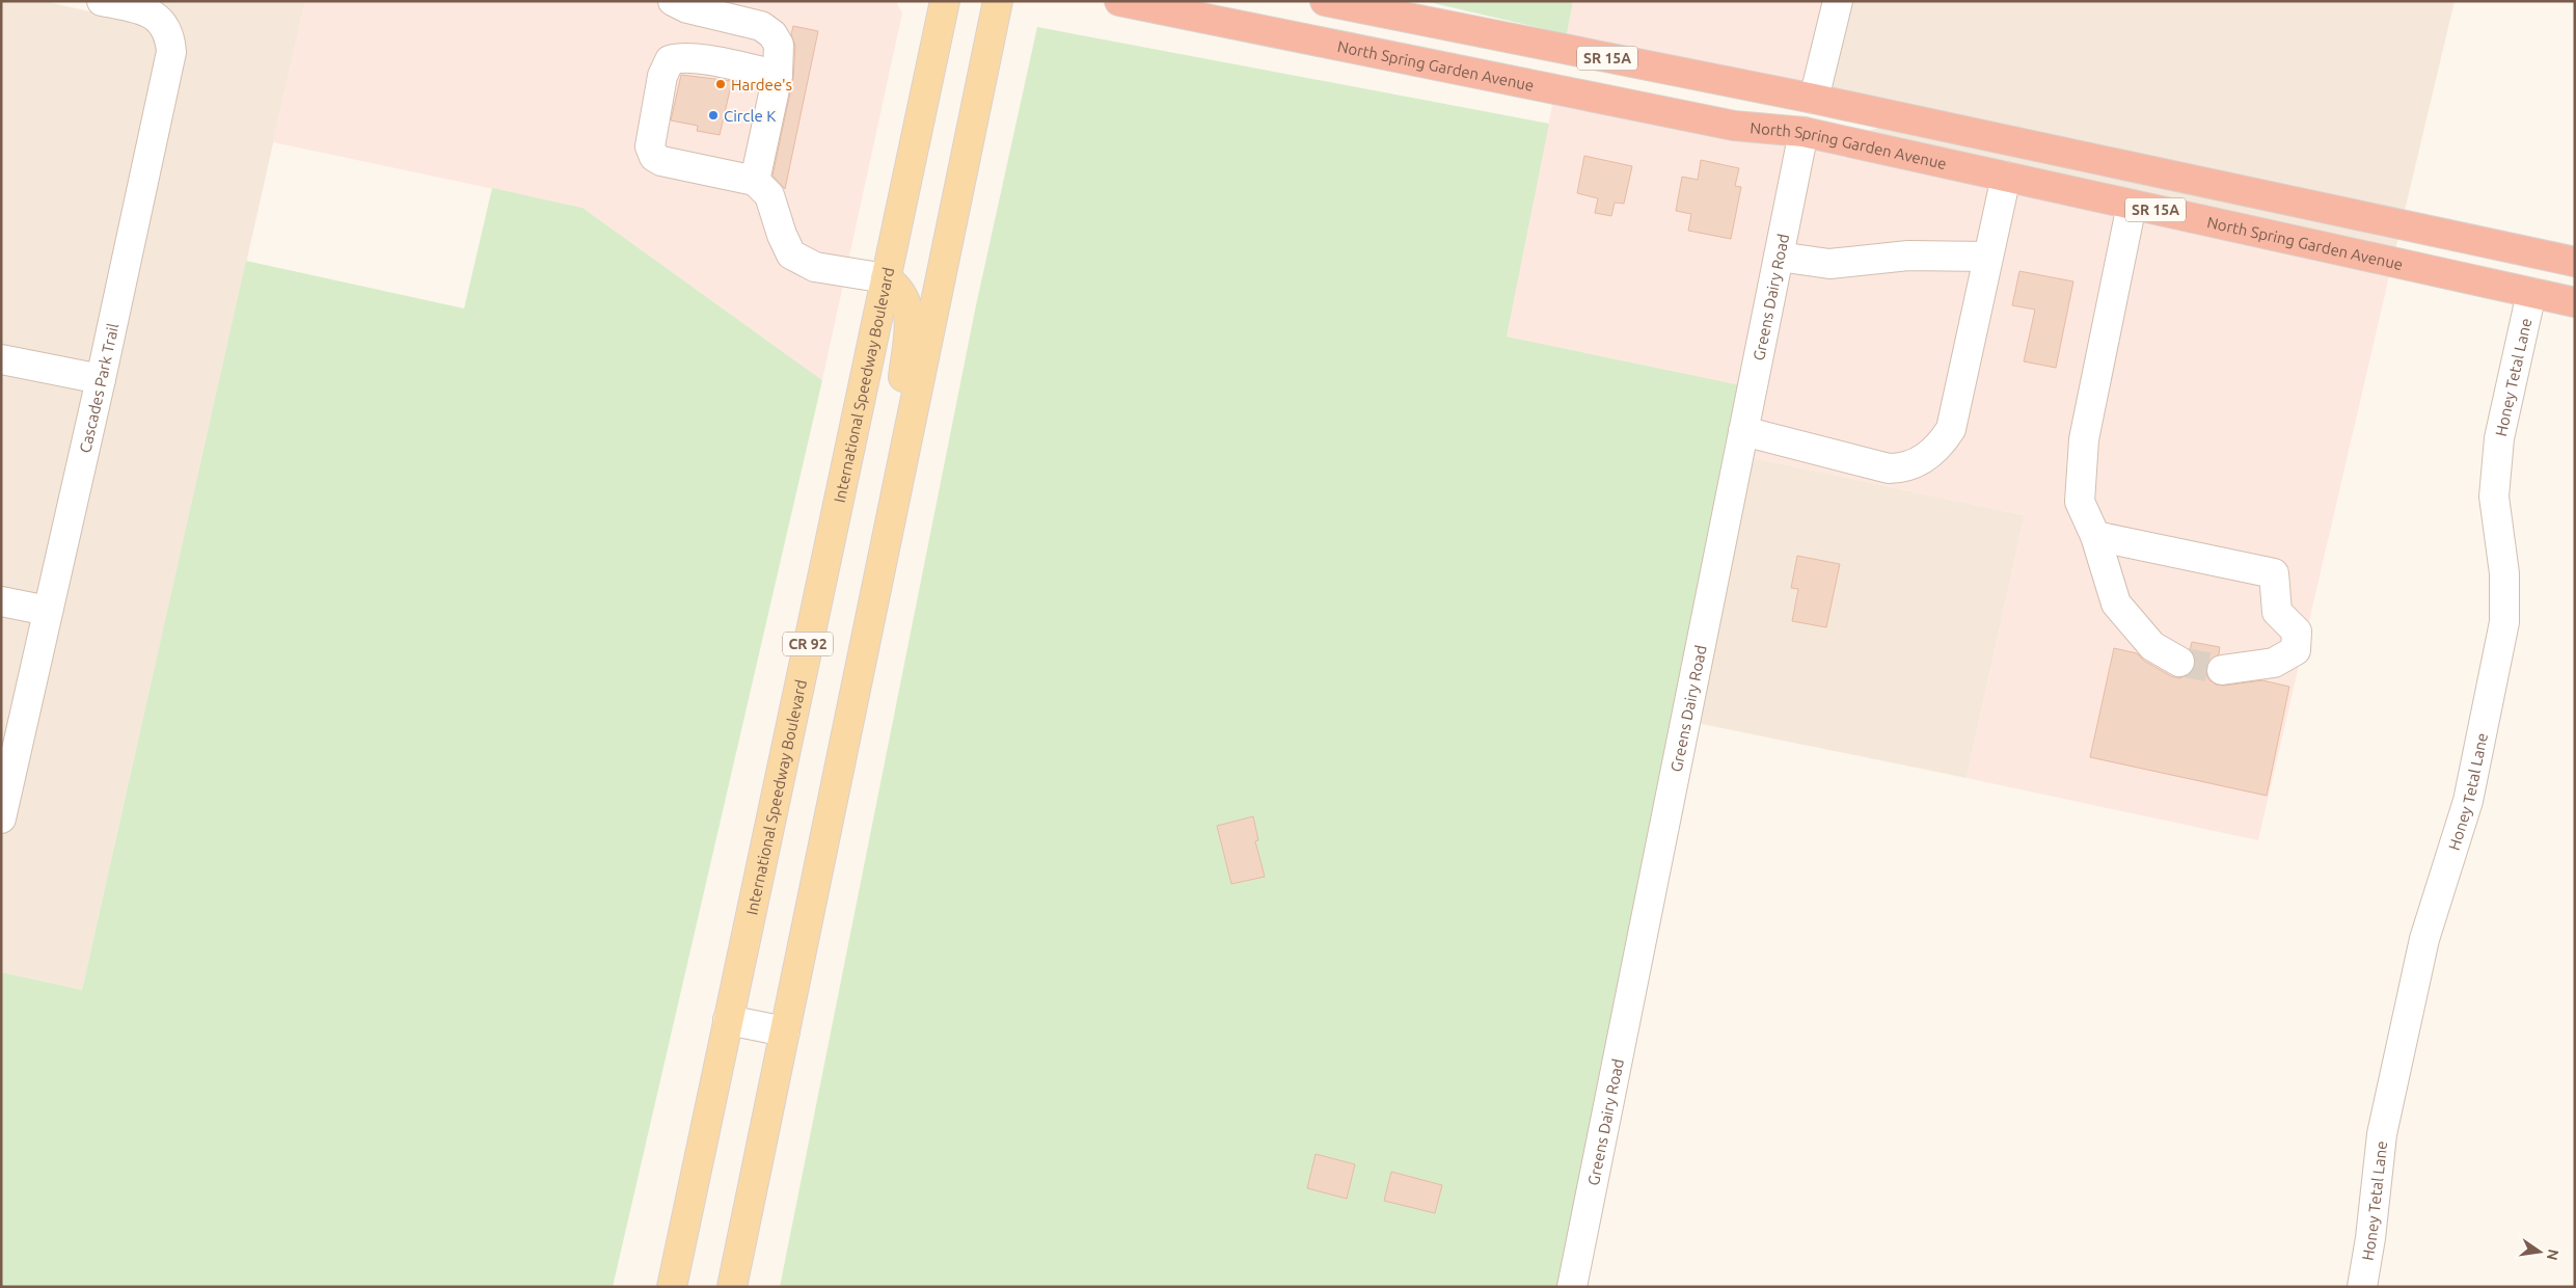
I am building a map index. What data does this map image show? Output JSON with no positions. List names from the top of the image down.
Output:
{
  "streets": {
    "highway": ["SR 15A", "North Spring Garden Avenue"],
    "main road": ["International Speedway Boulevard", "CR 92"],
    "street": ["Greens Dairy Road", "Honey Tetal Lane", "Cascades Park Trail"]
  },
  "crossings": [
    ["North Spring Garden Avenue", "Greens Dairy Road"],
    ["North Spring Garden Avenue", "Honey Tetal Lane"]
  ],
  "places": ["Hardee's", "Circle K"],
  "north": "right"
}
